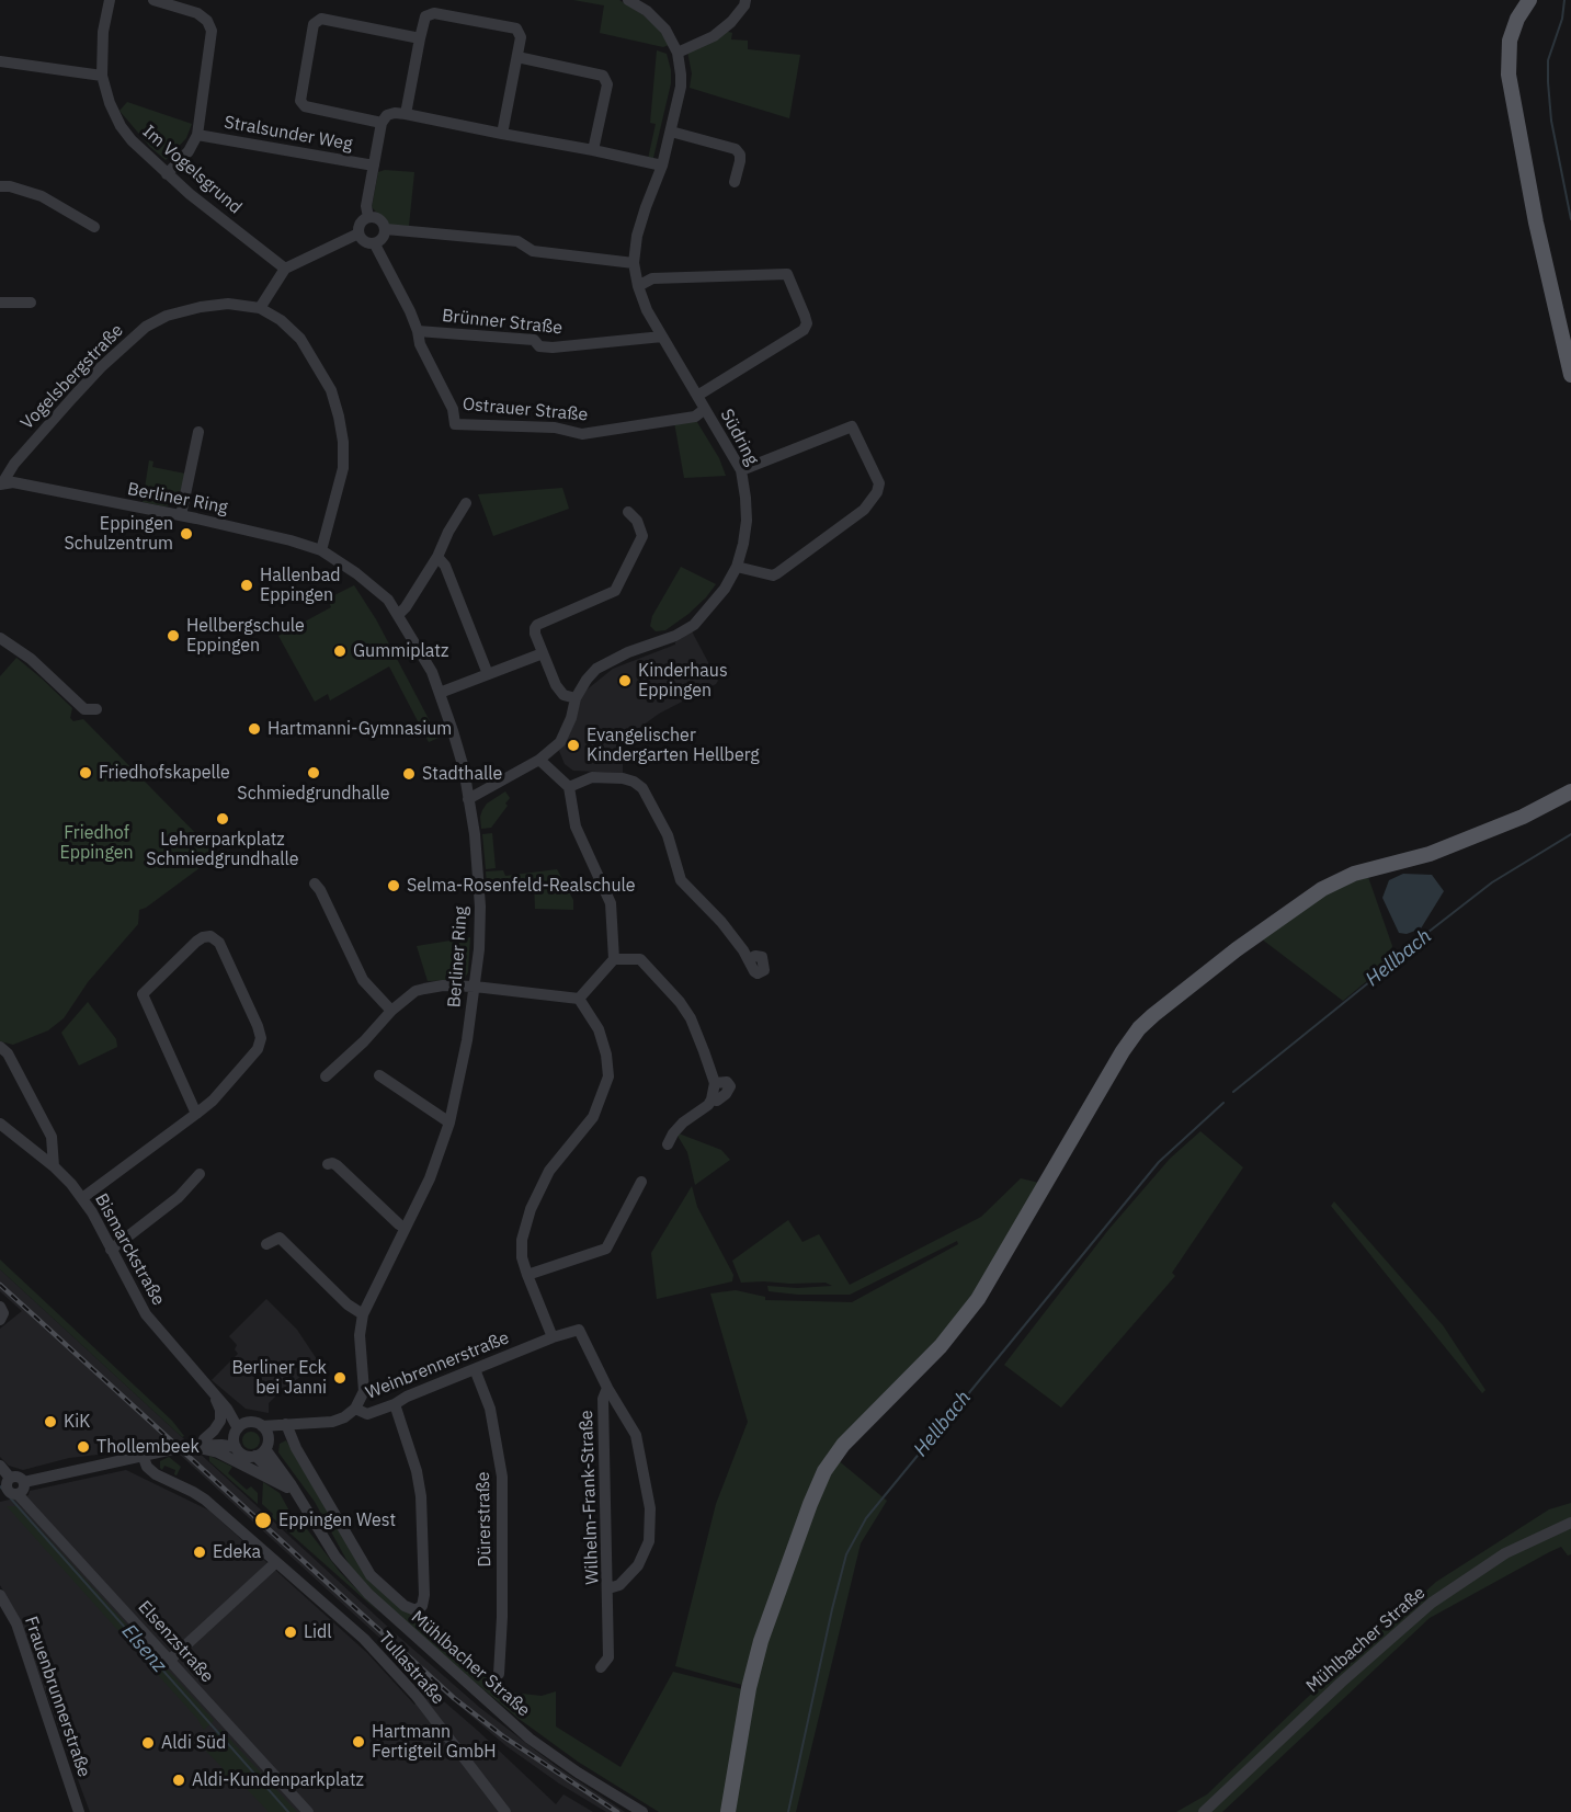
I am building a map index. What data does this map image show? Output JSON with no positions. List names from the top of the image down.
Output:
{
  "streets": {
    "street": [
      "Stralsunder Weg",
      "Im Vogelsgrund",
      "Brünner Straße",
      "Vogelsbergstraße",
      "Ostrauer Straße",
      "Südring",
      "Berliner Ring",
      "Bismarckstraße",
      "Weinbrennerstraße",
      "Wilhelm-Frank-Straße",
      "Dürerstraße",
      "Mühlbacher Straße",
      "Elsenzstraße",
      "Tullastraße",
      "Frauenbrunnerstraße"
    ]
  },
  "crossings": [
    ["Brünner Straße", "Ostrauer Straße"],
    ["Brünner Straße", "Südring"],
    ["Vogelsbergstraße", "Berliner Ring"],
    ["Ostrauer Straße", "Südring"],
    ["Südring", "Berliner Ring"],
    ["Berliner Ring", "Weinbrennerstraße"],
    ["Bismarckstraße", "Weinbrennerstraße"],
    ["Bismarckstraße", "Mühlbacher Straße"],
    ["Weinbrennerstraße", "Wilhelm-Frank-Straße"],
    ["Weinbrennerstraße", "Dürerstraße"],
    ["Weinbrennerstraße", "Mühlbacher Straße"],
    ["Mühlbacher Straße", "Elsenzstraße"],
    ["Mühlbacher Straße", "Tullastraße"]
  ],
  "water": ["Hellbach", "Elsenz"],
  "parks": ["Friedhof Eppingen"],
  "places": [
    "Eppingen Schulzentrum",
    "Hallenbad Eppingen",
    "Hellbergschule Eppingen",
    "Gummiplatz",
    "Kinderhaus Eppingen",
    "Hartmanni-Gymnasium",
    "Evangelischer Kindergarten Hellberg",
    "Friedhofskapelle",
    "Schmiedgrundhalle",
    "Stadthalle",
    "Lehrerparkplatz Schmiedgrundhalle",
    "Selma-Rosenfeld-Realschule",
    "Berliner Eck bei Janni",
    "KiK",
    "Thollembeek",
    "Eppingen West",
    "Edeka",
    "Lidl",
    "Hartmann Fertigteil GmbH",
    "Aldi Süd",
    "Aldi-Kundenparkplatz"
  ]
}
